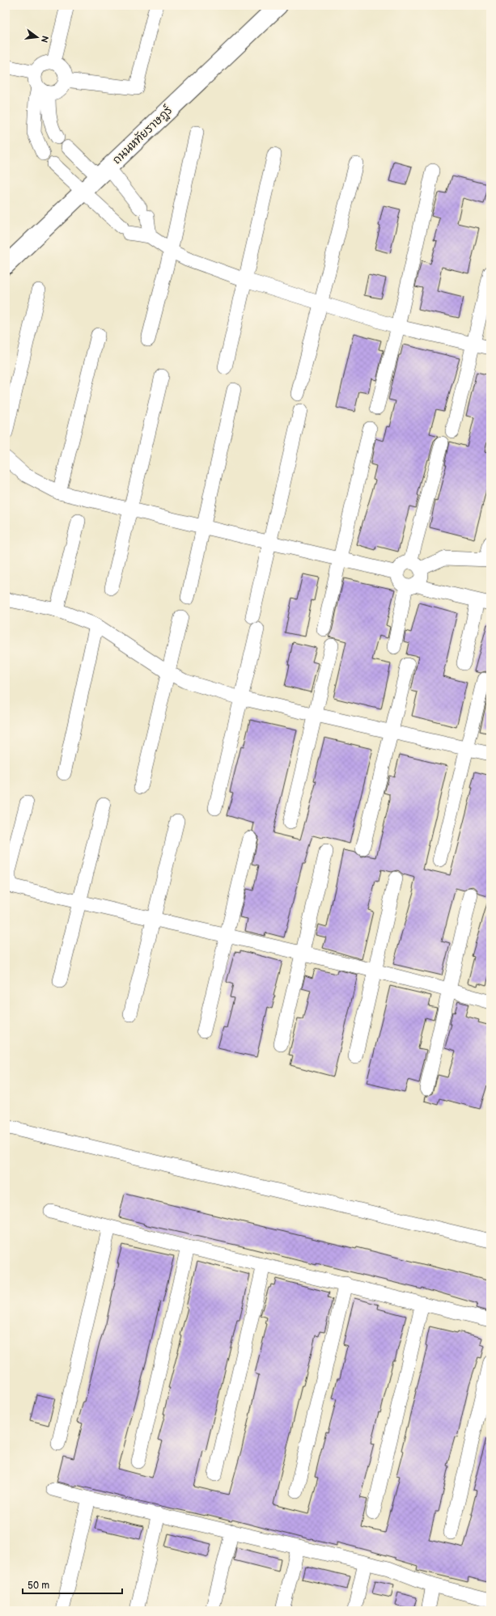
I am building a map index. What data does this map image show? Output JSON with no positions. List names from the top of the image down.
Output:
{
  "streets": {
    "main road": ["ถนนหทัยราษฎร์"]
  },
  "scale_bar": "50 m",
  "north": "right"
}
